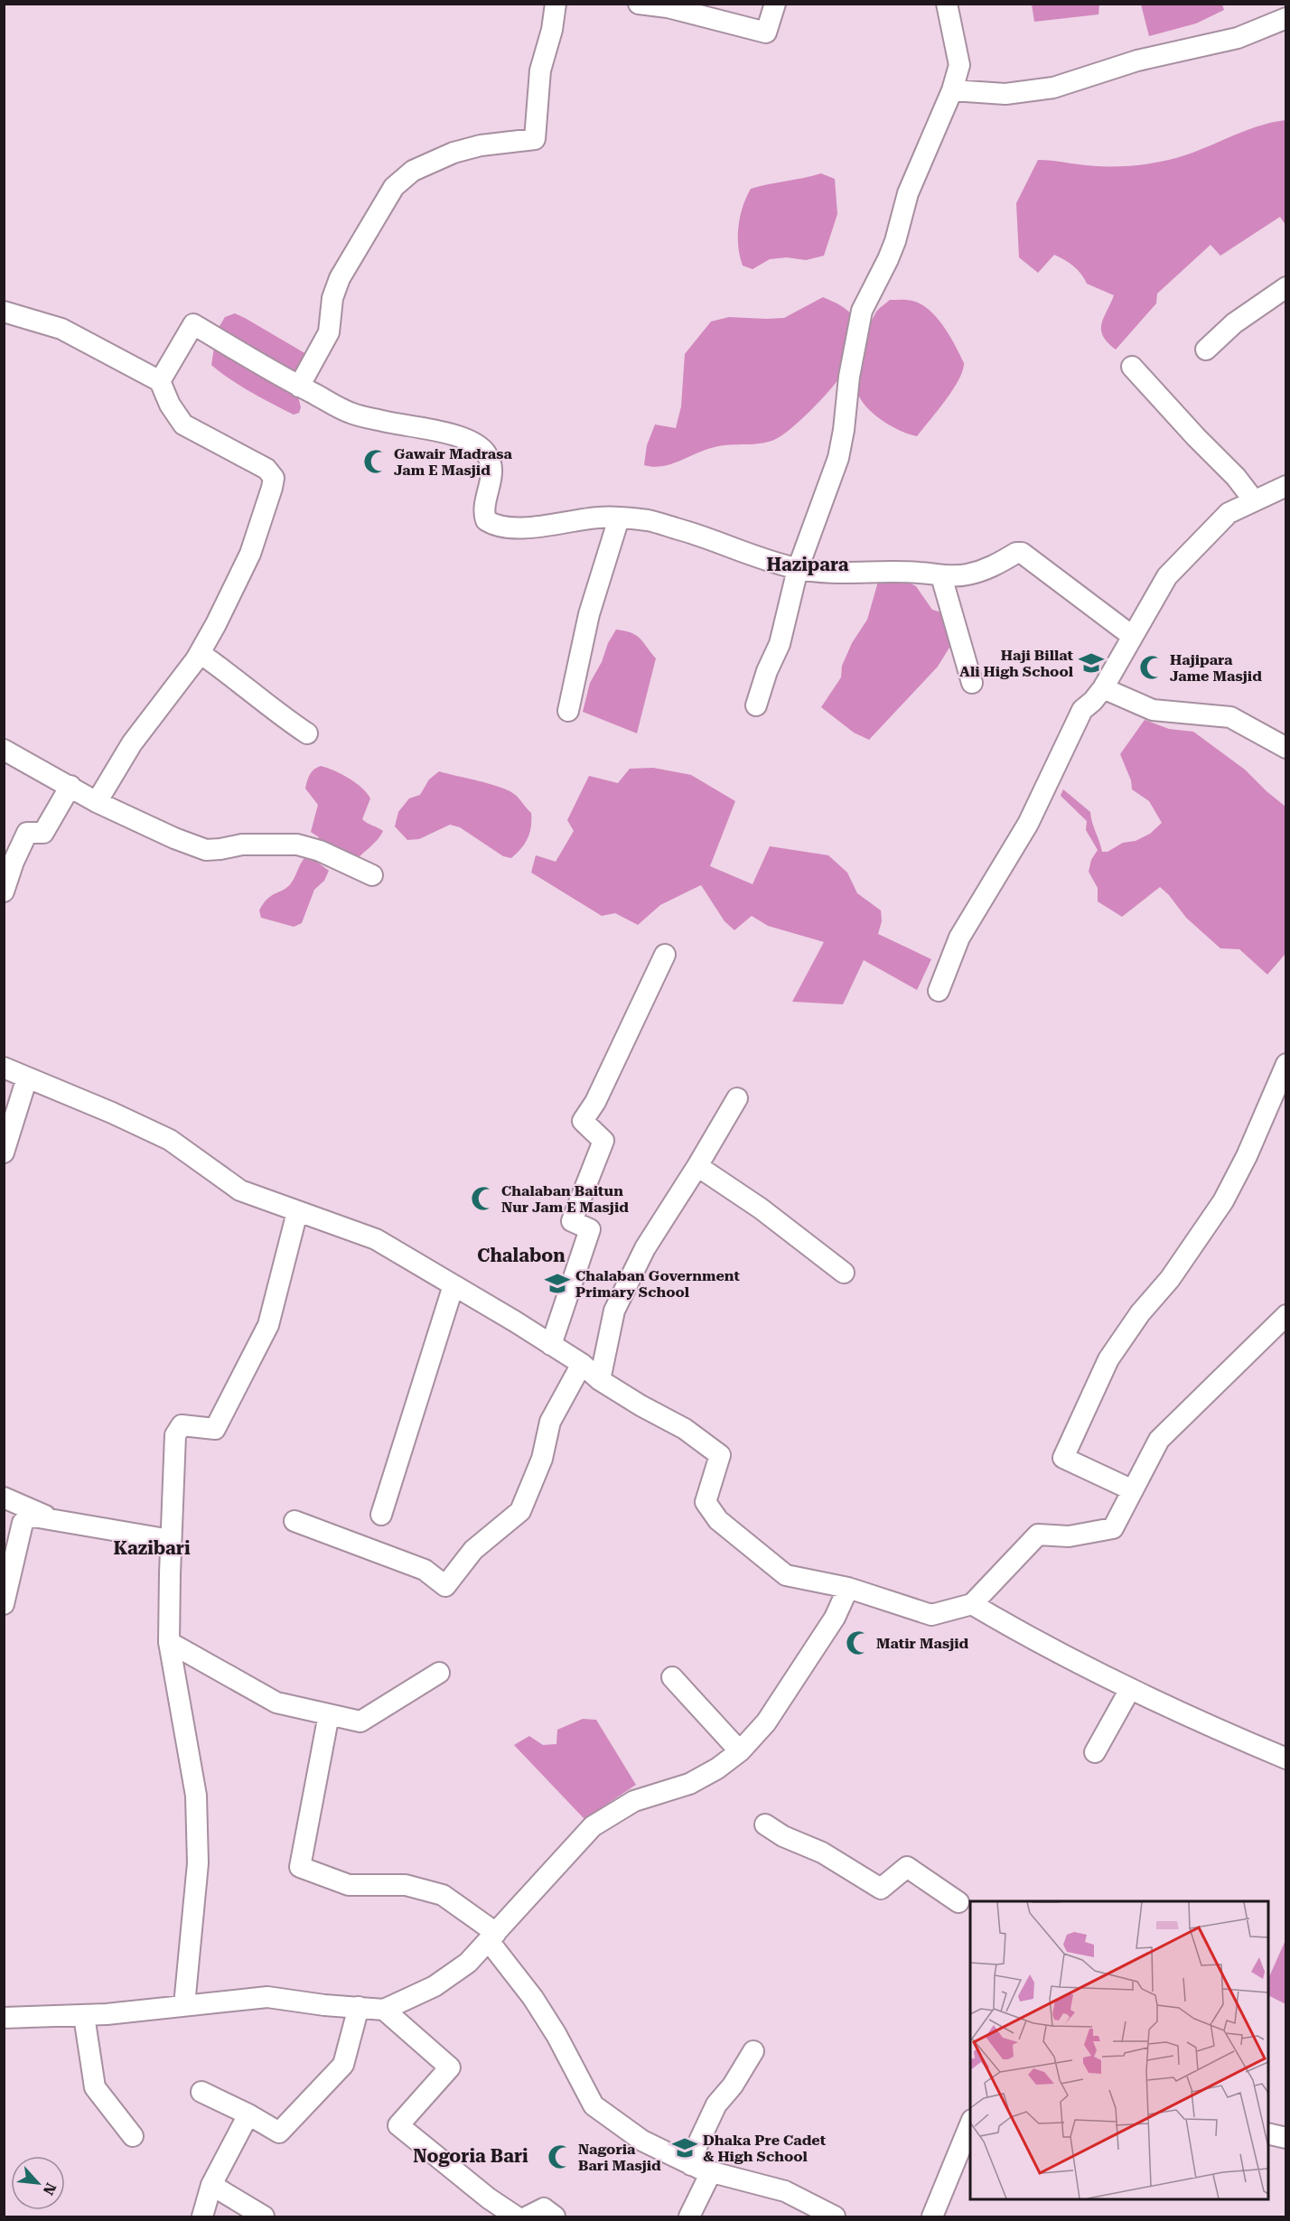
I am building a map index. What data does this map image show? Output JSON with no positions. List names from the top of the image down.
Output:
{
  "districts": [
    "Hazipara",
    "Chalabon",
    "Kazibari",
    "Nogoria Bari"
  ],
  "places": {
    "mosque": [
      "Gawair Madrasa Jam E Masjid",
      "Hajipara Jame Masjid",
      "Chalaban Baitun Nur Jam E Masjid",
      "Matir Masjid",
      "Nagoria Bari Masjid"
    ],
    "school or university": ["Haji Billat Ali High School", "Chalaban Government Primary School", "Dhaka Pre Cadet & High School"]
  },
  "north": "bottom right"
}
